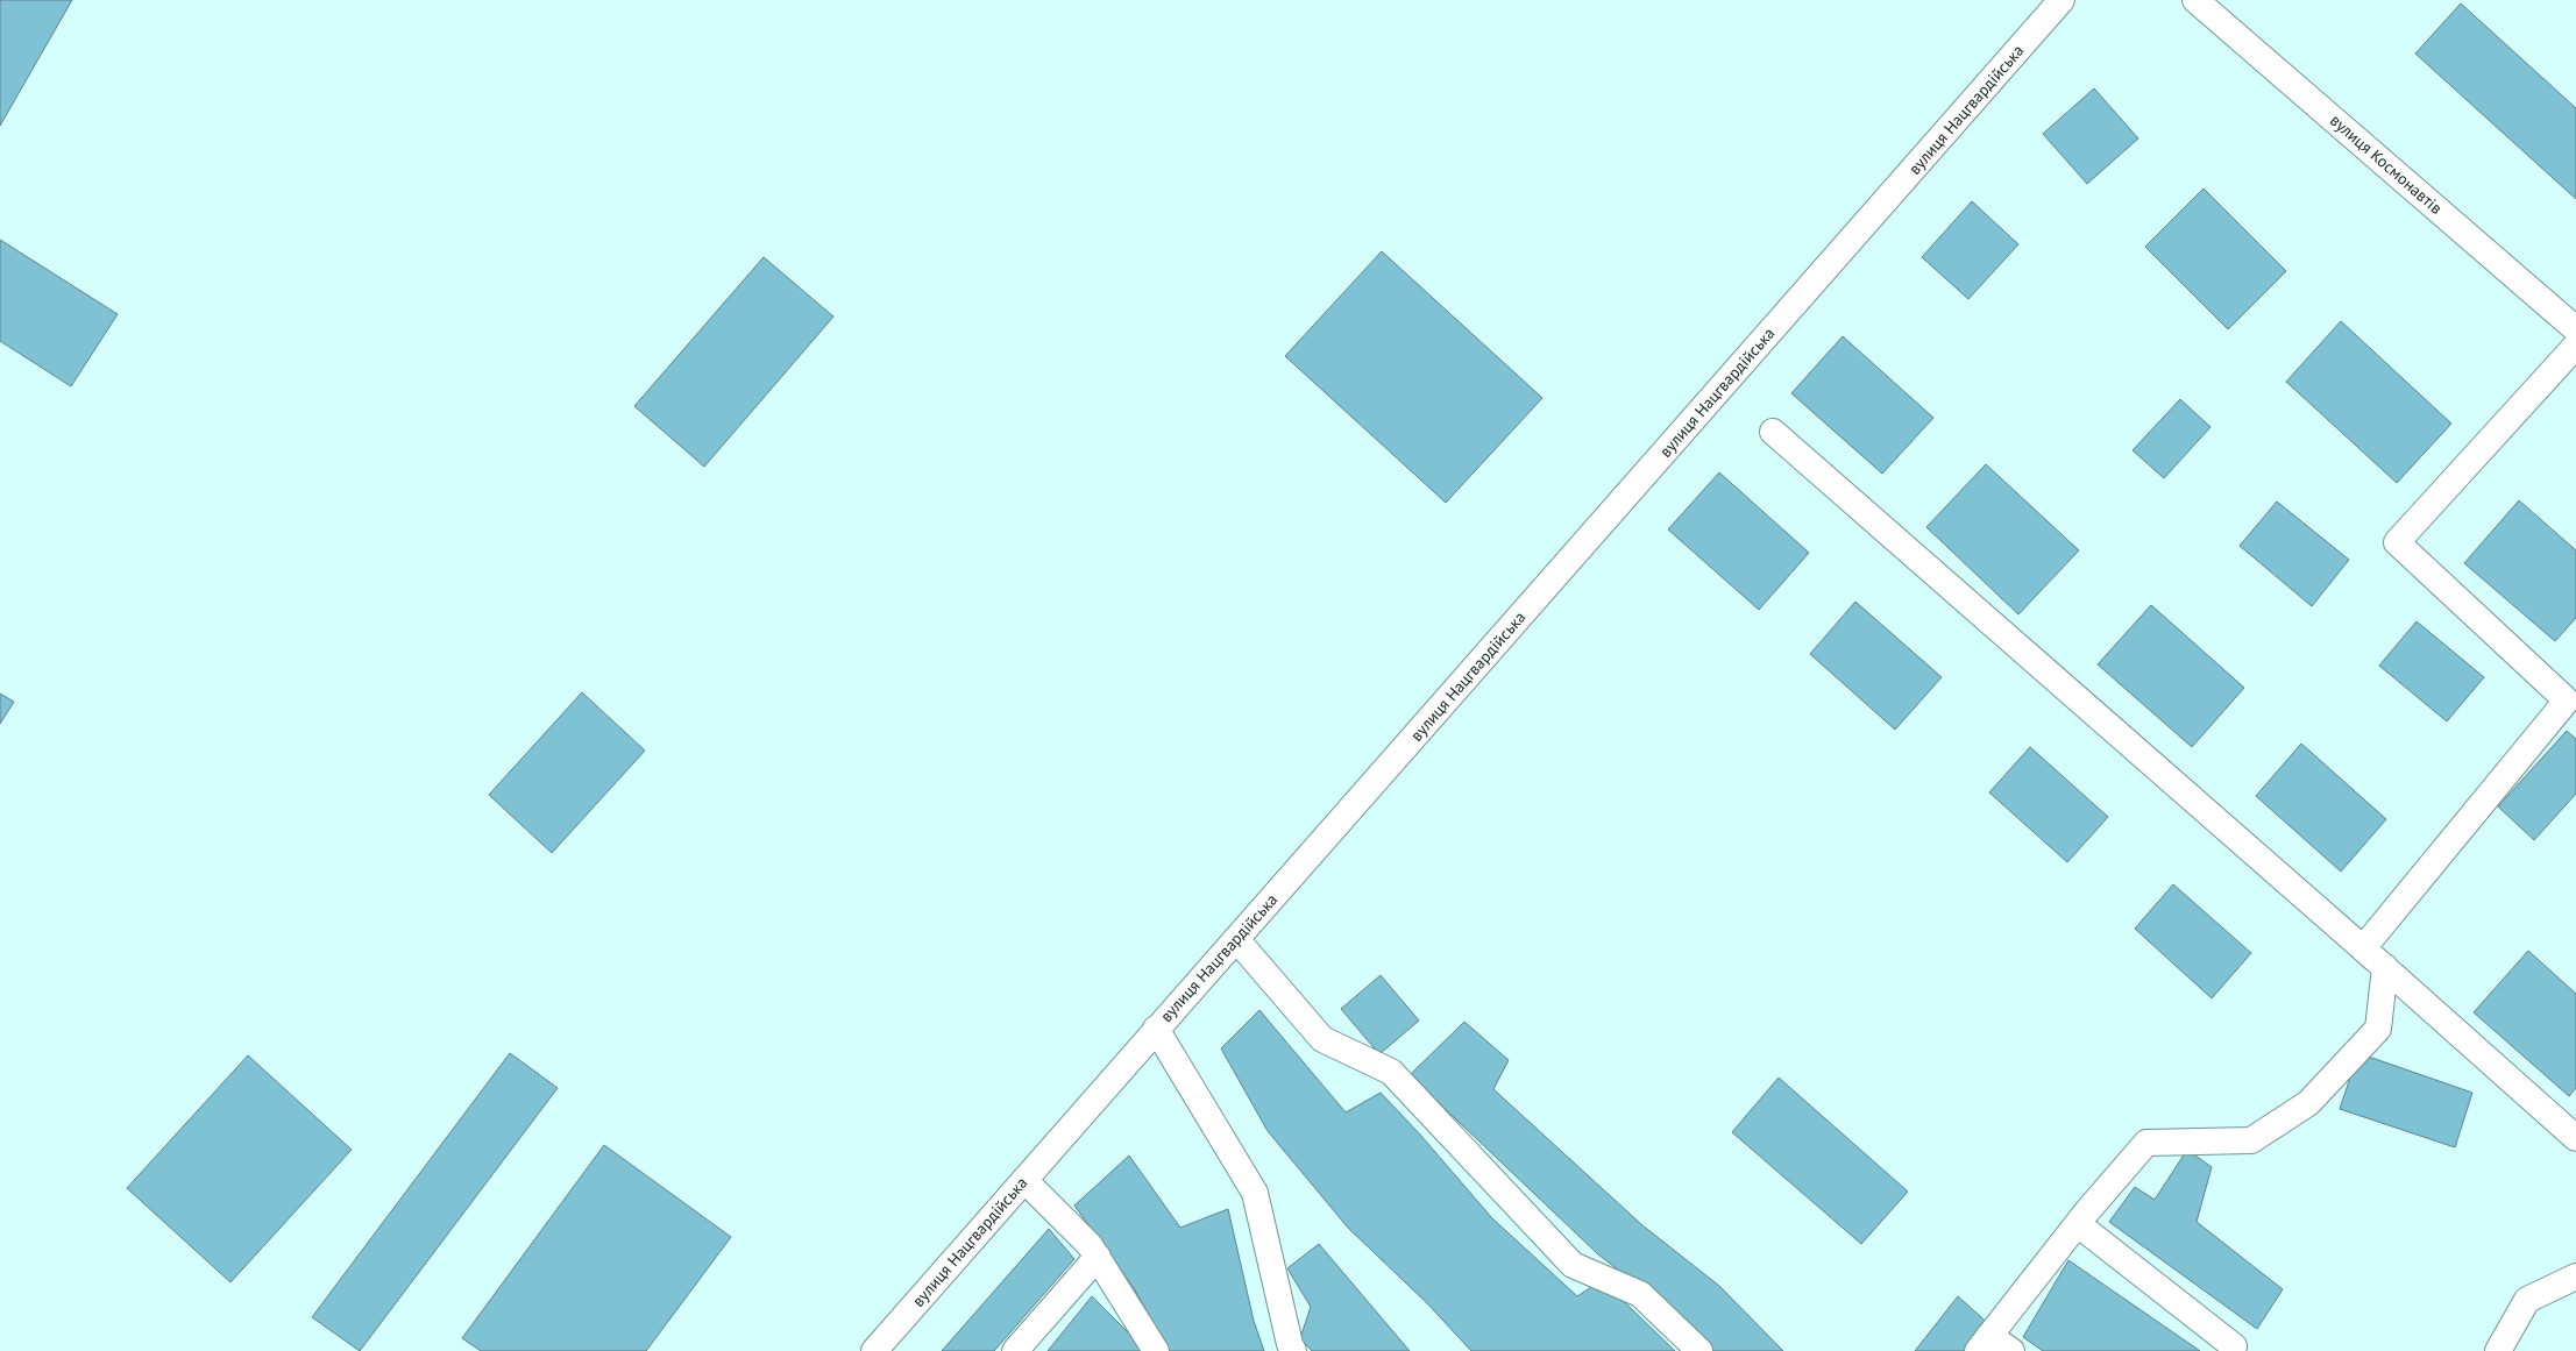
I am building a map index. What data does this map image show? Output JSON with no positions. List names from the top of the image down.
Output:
{
  "streets": {
    "street": ["вулиця Нацгвардійська", "вулиця Космонавтів"]
  }
}
